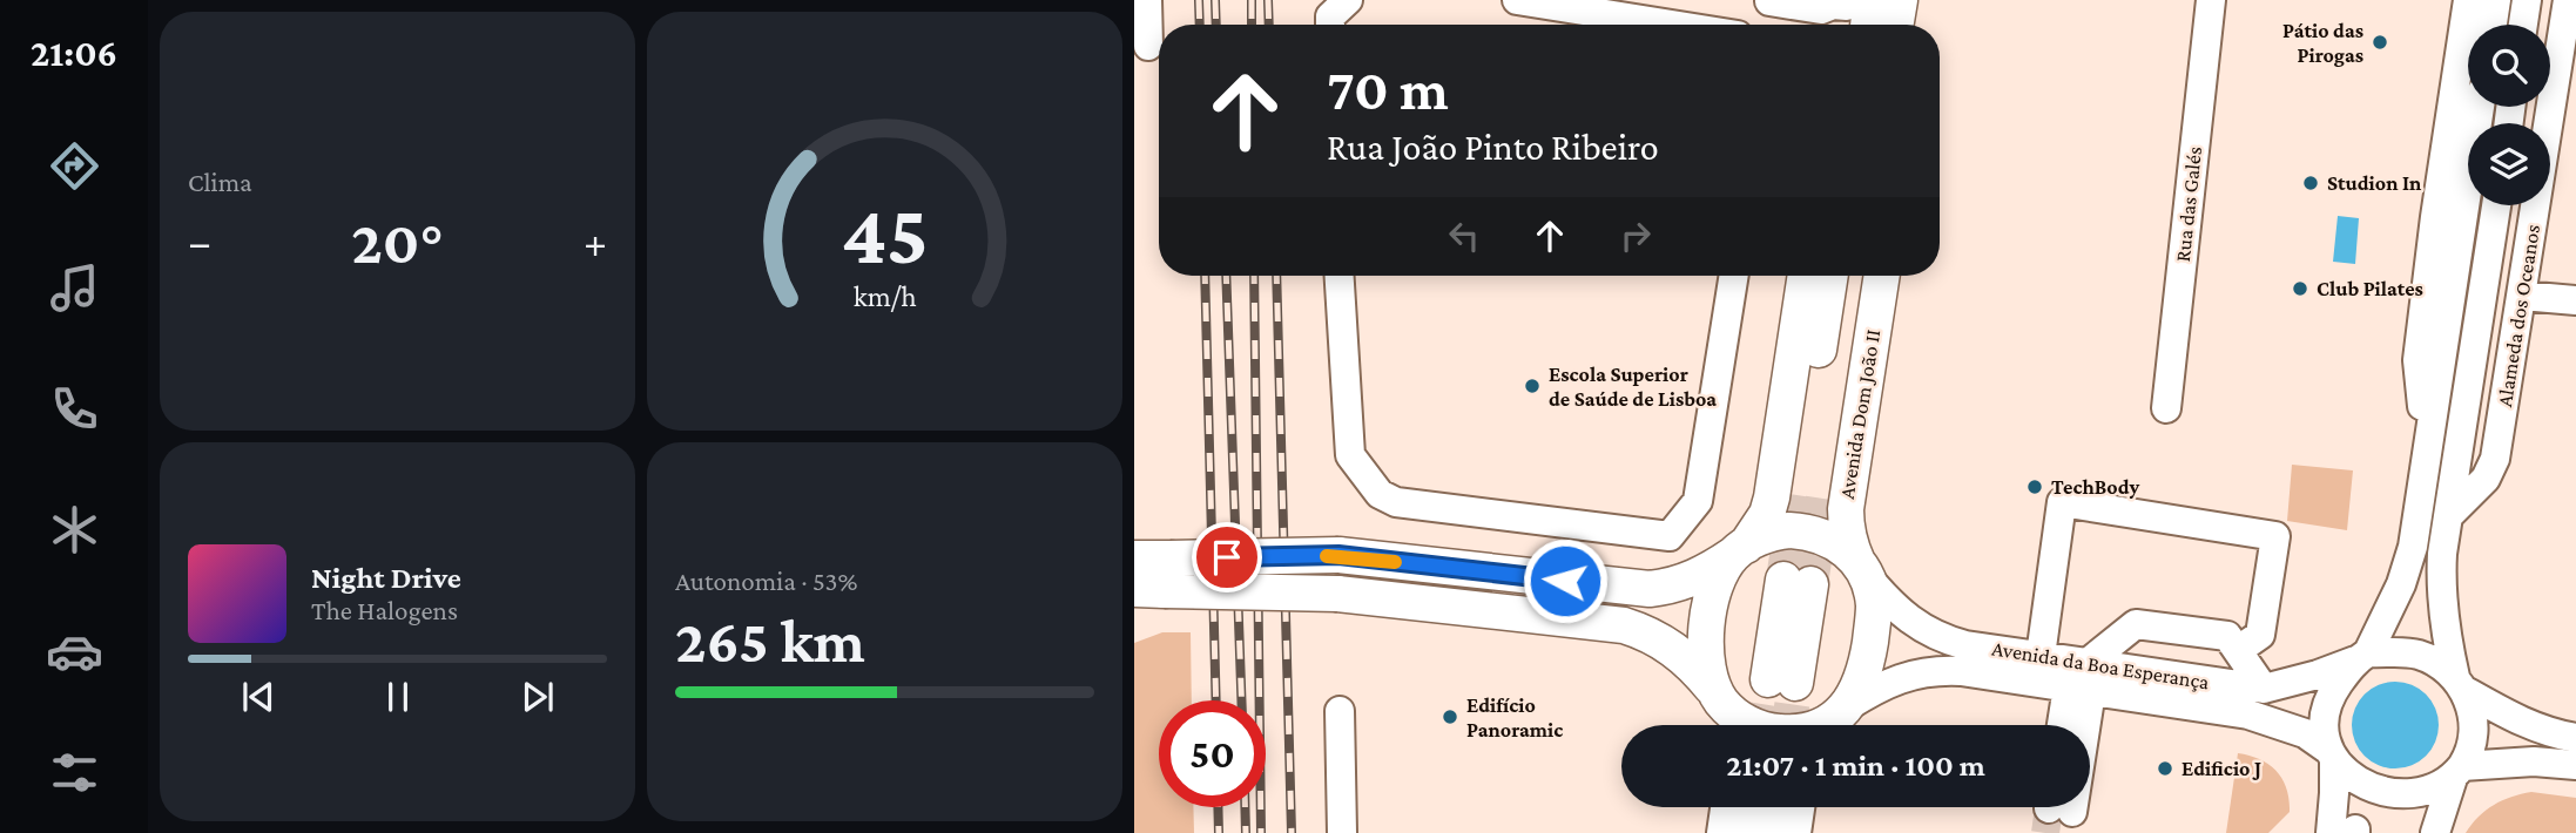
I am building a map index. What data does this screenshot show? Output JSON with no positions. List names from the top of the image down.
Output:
{
  "streets": {
    "main road": ["Avenida Dom João II"],
    "street": ["Rua das Galés", "Alameda dos Oceanos", "Avenida da Boa Esperança"]
  },
  "crossings": [
    ["Alameda dos Oceanos", "Avenida da Boa Esperança"],
    ["Avenida Dom João II", "Avenida da Boa Esperança"]
  ],
  "places": [
    "Pátio das Pirogas",
    "Studion In",
    "Club Pilates",
    "Escola Superior de Saúde de Lisboa",
    "TechBody",
    "Edifício Panoramic",
    "Edificio J"
  ],
  "page": {
    "tabs": "21:06",
    "tile": [
      "Clima",
      ["Autonomia · 53%", "265 km"]
    ],
    "turn": ["70 m", "Rua João Pinto Ribeiro"],
    "heat": ["−", "20°", "+"],
    "song": ["Night Drive", "The Halogens"],
    "limit": "50",
    "trip": "21:07 · 1 min · 100 m",
    "gauge": ["45", "km/h"]
  }
}
